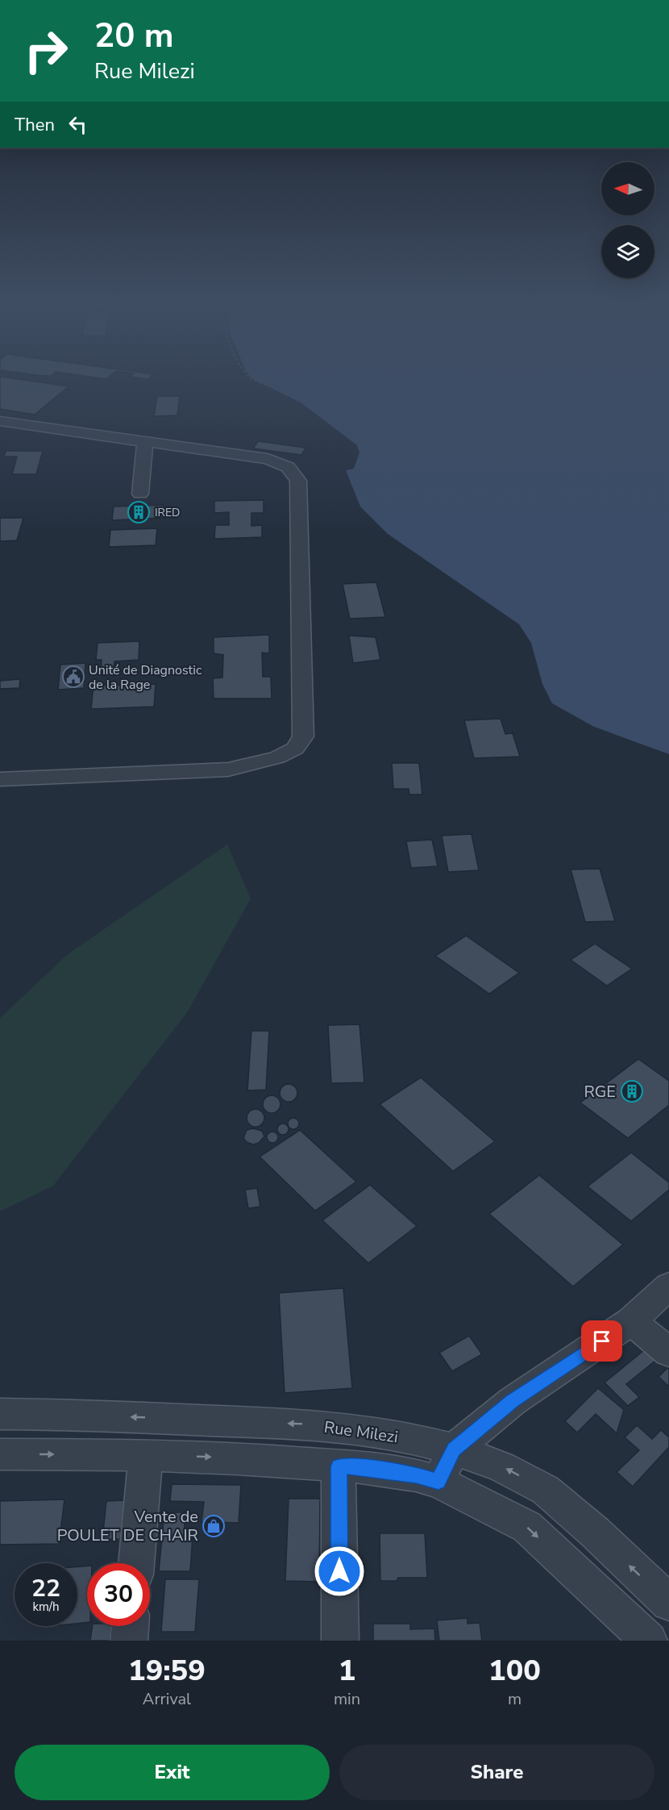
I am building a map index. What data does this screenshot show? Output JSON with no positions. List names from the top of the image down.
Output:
{
  "streets": {
    "street": ["Rue Milezi"]
  },
  "places": {
    "building": ["IRED", "RGE"],
    "public building": ["Unité de Diagnostic de la Rage"],
    "shop": ["Vente de POULET DE CHAIR"]
  },
  "north": "left",
  "page": {
    "turn": ["20 m", "Rue Milezi"],
    "then": "Then",
    "speed": "22 km/h",
    "limit": "30",
    "eta": [
      "19:59",
      "Arrival",
      "1",
      "min",
      "100",
      "m"
    ],
    "buttons": ["Exit", "Share"]
  }
}
